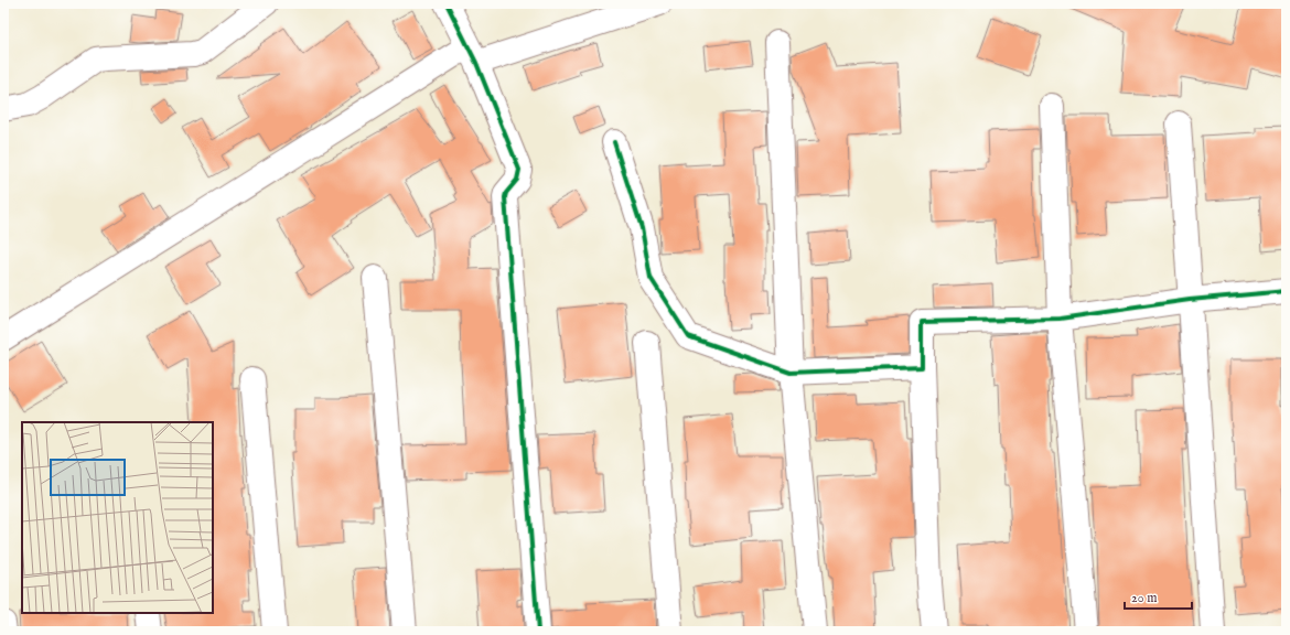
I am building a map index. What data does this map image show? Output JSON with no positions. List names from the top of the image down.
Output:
{
  "scale_bar": "20 m"
}
